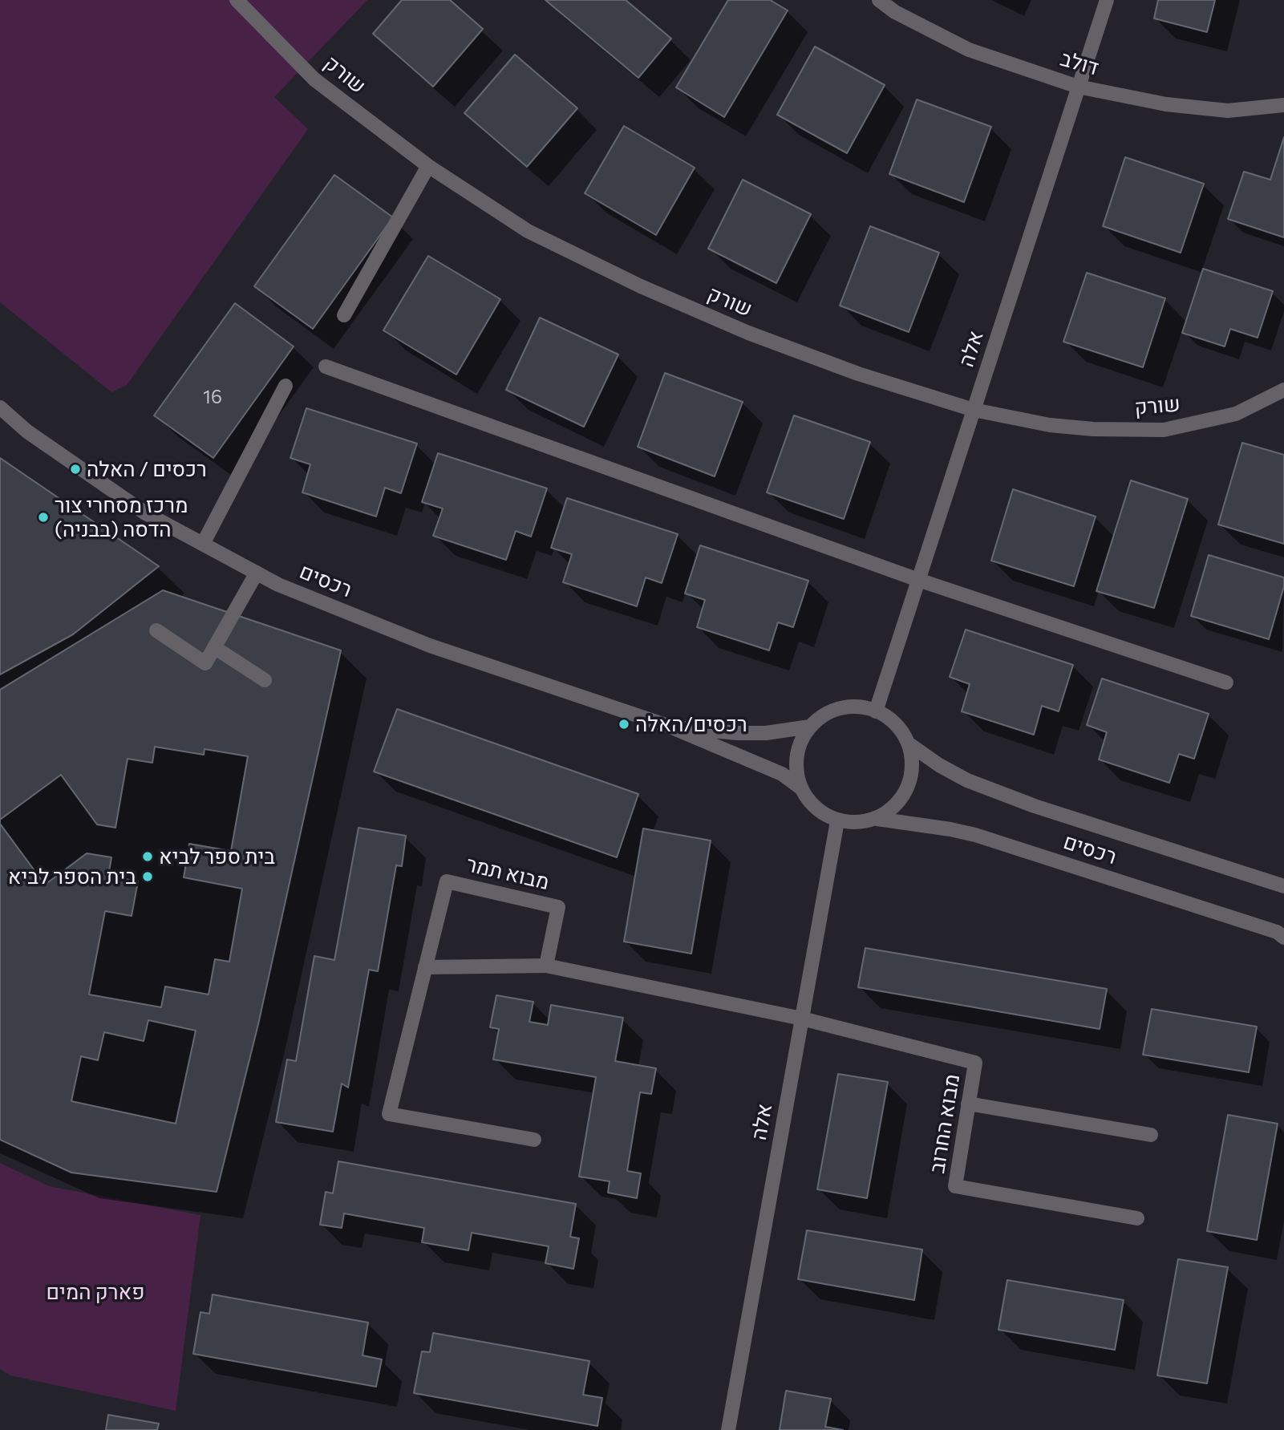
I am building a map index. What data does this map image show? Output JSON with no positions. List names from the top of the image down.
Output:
{
  "streets": {
    "street": [
      "דולב",
      "שורק",
      "אלה",
      "רכסים",
      "מבוא תמר",
      "מבוא החרוב"
    ]
  },
  "crossings": [
    ["דולב", "אלה"],
    ["שורק", "אלה"],
    ["אלה", "רכסים"],
    ["אלה", "מבוא החרוב"]
  ],
  "parks": ["פארק המים"],
  "places": [
    "רכסים / האלה",
    "מרכז מסחרי צור הדסה (בבניה)",
    "רכסים/האלה",
    "בית ספר לביא",
    "בית הספר לביא"
  ],
  "house_numbers": ["16"]
}
